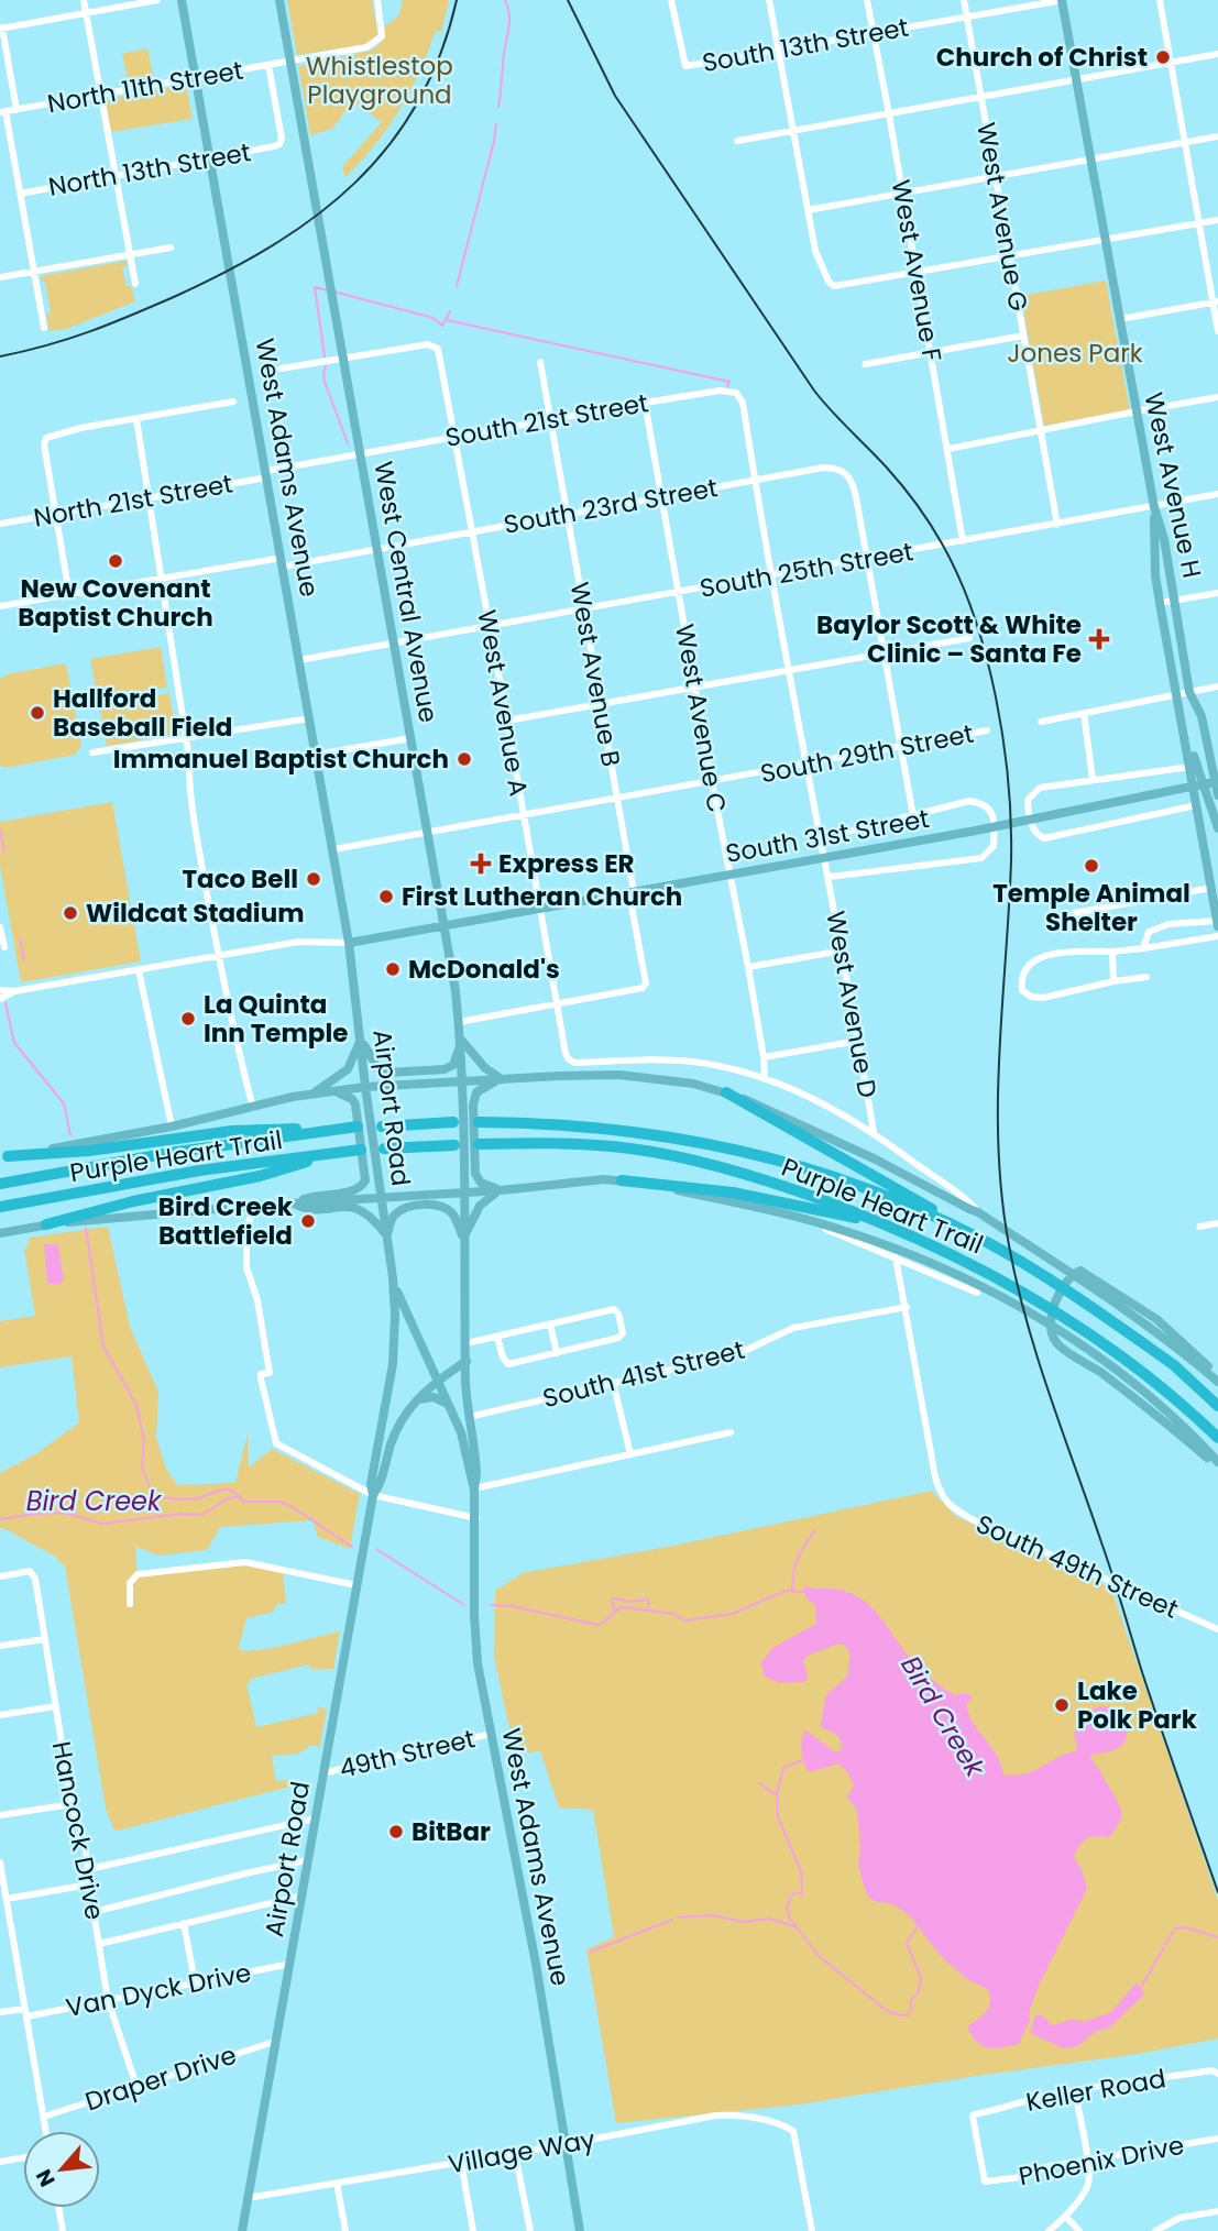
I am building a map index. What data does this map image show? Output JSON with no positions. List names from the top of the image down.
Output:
{
  "streets": {
    "highway": ["Purple Heart Trail"],
    "main road": [
      "West Adams Avenue",
      "West Avenue H",
      "West Central Avenue",
      "South 31st Street",
      "Airport Road"
    ],
    "street": [
      "South 13th Street",
      "North 11th Street",
      "North 13th Street",
      "West Avenue G",
      "West Avenue F",
      "South 21st Street",
      "North 21st Street",
      "South 23rd Street",
      "South 25th Street",
      "West Avenue B",
      "West Avenue A",
      "West Avenue C",
      "South 29th Street",
      "West Avenue D",
      "South 41st Street",
      "South 49th Street",
      "49th Street",
      "Hancock Drive",
      "Van Dyck Drive",
      "Draper Drive",
      "Keller Road",
      "Village Way",
      "Phoenix Drive"
    ]
  },
  "crossings": [
    ["South 13th Street", "West Avenue G"],
    ["South 13th Street", "West Avenue F"],
    ["South 13th Street", "West Avenue H"],
    ["North 11th Street", "North 13th Street"],
    ["North 11th Street", "West Adams Avenue"],
    ["North 11th Street", "West Central Avenue"],
    ["North 13th Street", "West Adams Avenue"],
    ["West Avenue G", "South 25th Street"],
    ["West Avenue F", "South 25th Street"],
    ["South 21st Street", "North 21st Street"],
    ["South 21st Street", "South 23rd Street"],
    ["South 21st Street", "West Central Avenue"],
    ["South 21st Street", "West Avenue B"],
    ["South 21st Street", "West Avenue A"],
    ["South 21st Street", "West Avenue C"],
    ["West Adams Avenue", "North 21st Street"],
    ["West Adams Avenue", "South 23rd Street"],
    ["West Adams Avenue", "South 25th Street"],
    ["West Adams Avenue", "West Central Avenue"],
    ["West Adams Avenue", "South 29th Street"],
    ["West Adams Avenue", "South 31st Street"],
    ["West Adams Avenue", "Airport Road"],
    ["West Adams Avenue", "South 41st Street"],
    ["West Adams Avenue", "49th Street"],
    ["West Adams Avenue", "Village Way"],
    ["West Avenue H", "South 25th Street"],
    ["West Avenue H", "South 31st Street"],
    ["North 21st Street", "West Central Avenue"],
    ["South 23rd Street", "South 25th Street"],
    ["South 23rd Street", "West Central Avenue"],
    ["South 23rd Street", "West Avenue B"],
    ["South 23rd Street", "West Avenue A"],
    ["South 23rd Street", "West Avenue C"],
    ["South 25th Street", "West Central Avenue"],
    ["South 25th Street", "West Avenue B"],
    ["South 25th Street", "West Avenue A"],
    ["South 25th Street", "West Avenue C"],
    ["West Central Avenue", "South 29th Street"],
    ["West Central Avenue", "South 31st Street"],
    ["West Avenue B", "West Avenue A"],
    ["West Avenue B", "South 29th Street"],
    ["West Avenue B", "South 31st Street"],
    ["West Avenue A", "West Avenue C"],
    ["West Avenue A", "South 29th Street"],
    ["West Avenue A", "South 31st Street"],
    ["West Avenue C", "South 29th Street"],
    ["West Avenue C", "South 31st Street"],
    ["South 31st Street", "West Avenue D"],
    ["South 31st Street", "Airport Road"],
    ["Airport Road", "49th Street"],
    ["Airport Road", "Van Dyck Drive"],
    ["Airport Road", "Draper Drive"],
    ["Airport Road", "Village Way"],
    ["South 41st Street", "South 49th Street"],
    ["Hancock Drive", "Van Dyck Drive"],
    ["Hancock Drive", "Draper Drive"],
    ["Keller Road", "Phoenix Drive"]
  ],
  "water": ["Bird Creek"],
  "parks": ["Whistlestop Playground", "Jones Park"],
  "places": {
    "other": [
      "Church of Christ",
      "New Covenant Baptist Church",
      "Hallford Baseball Field",
      "Immanuel Baptist Church",
      "Temple Animal Shelter",
      "Taco Bell",
      "First Lutheran Church",
      "Wildcat Stadium",
      "McDonald's",
      "La Quinta Inn Temple",
      "Bird Creek Battlefield",
      "Lake Polk Park",
      "BitBar"
    ],
    "health": ["Baylor Scott & White Clinic – Santa Fe", "Express ER"]
  },
  "north": "bottom left"
}
